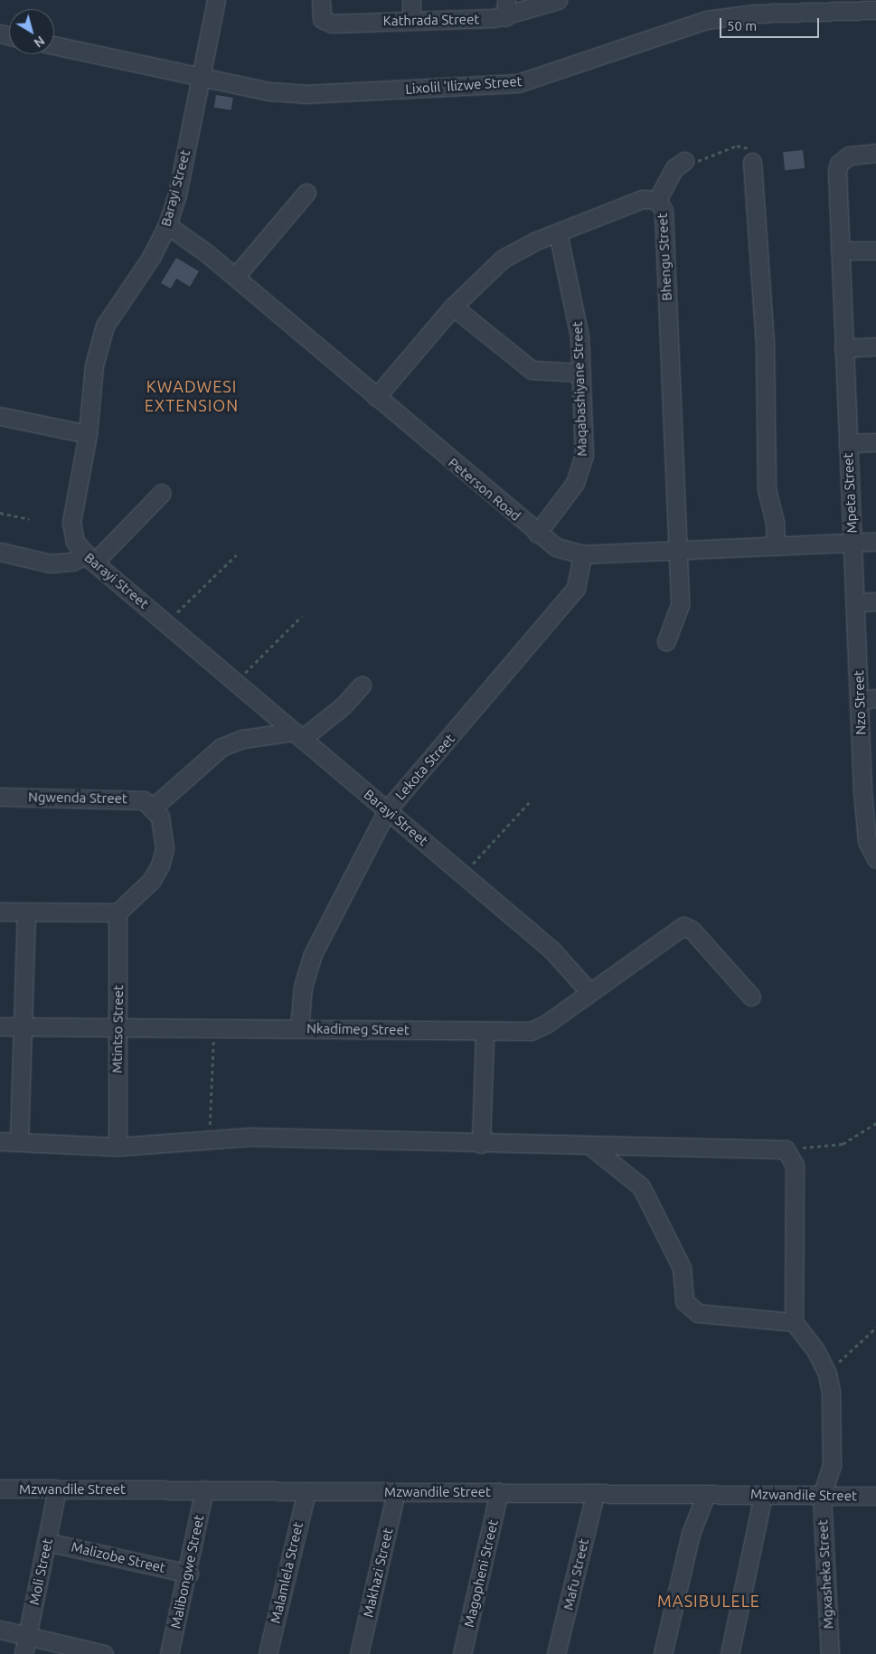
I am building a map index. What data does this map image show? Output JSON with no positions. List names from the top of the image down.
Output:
{
  "streets": {
    "street": [
      "Kathrada Street",
      "Lixolil 'Ilizwe Street",
      "Barayi Street",
      "Bhengu Street",
      "Maqabashiyane Street",
      "Peterson Road",
      "Mpeta Street",
      "Nzo Street",
      "Lekota Street",
      "Ngwenda Street",
      "Mtintso Street",
      "Nkadimeg Street",
      "Mzwandile Street",
      "Malizobe Street",
      "Moli Street",
      "Malibongwe Street",
      "Malamlela Street",
      "Makhazi Street",
      "Magopheni Street",
      "Mafu Street",
      "Mgxasheka Street"
    ]
  },
  "crossings": [
    ["Lixolil 'Ilizwe Street", "Barayi Street"],
    ["Barayi Street", "Peterson Road"],
    ["Barayi Street", "Lekota Street"],
    ["Barayi Street", "Nkadimeg Street"],
    ["Bhengu Street", "Maqabashiyane Street"],
    ["Bhengu Street", "Peterson Road"],
    ["Maqabashiyane Street", "Peterson Road"],
    ["Peterson Road", "Mpeta Street"],
    ["Peterson Road", "Nzo Street"],
    ["Peterson Road", "Lekota Street"],
    ["Mpeta Street", "Nzo Street"],
    ["Lekota Street", "Nkadimeg Street"],
    ["Mtintso Street", "Nkadimeg Street"],
    ["Mzwandile Street", "Moli Street"],
    ["Mzwandile Street", "Malibongwe Street"],
    ["Mzwandile Street", "Malamlela Street"],
    ["Mzwandile Street", "Makhazi Street"],
    ["Mzwandile Street", "Magopheni Street"],
    ["Mzwandile Street", "Mafu Street"],
    ["Mzwandile Street", "Mgxasheka Street"],
    ["Malizobe Street", "Moli Street"],
    ["Malizobe Street", "Malibongwe Street"]
  ],
  "districts": ["KWADWESI EXTENSION", "MASIBULELE"],
  "scale_bar": "50 m",
  "north": "bottom right"
}
